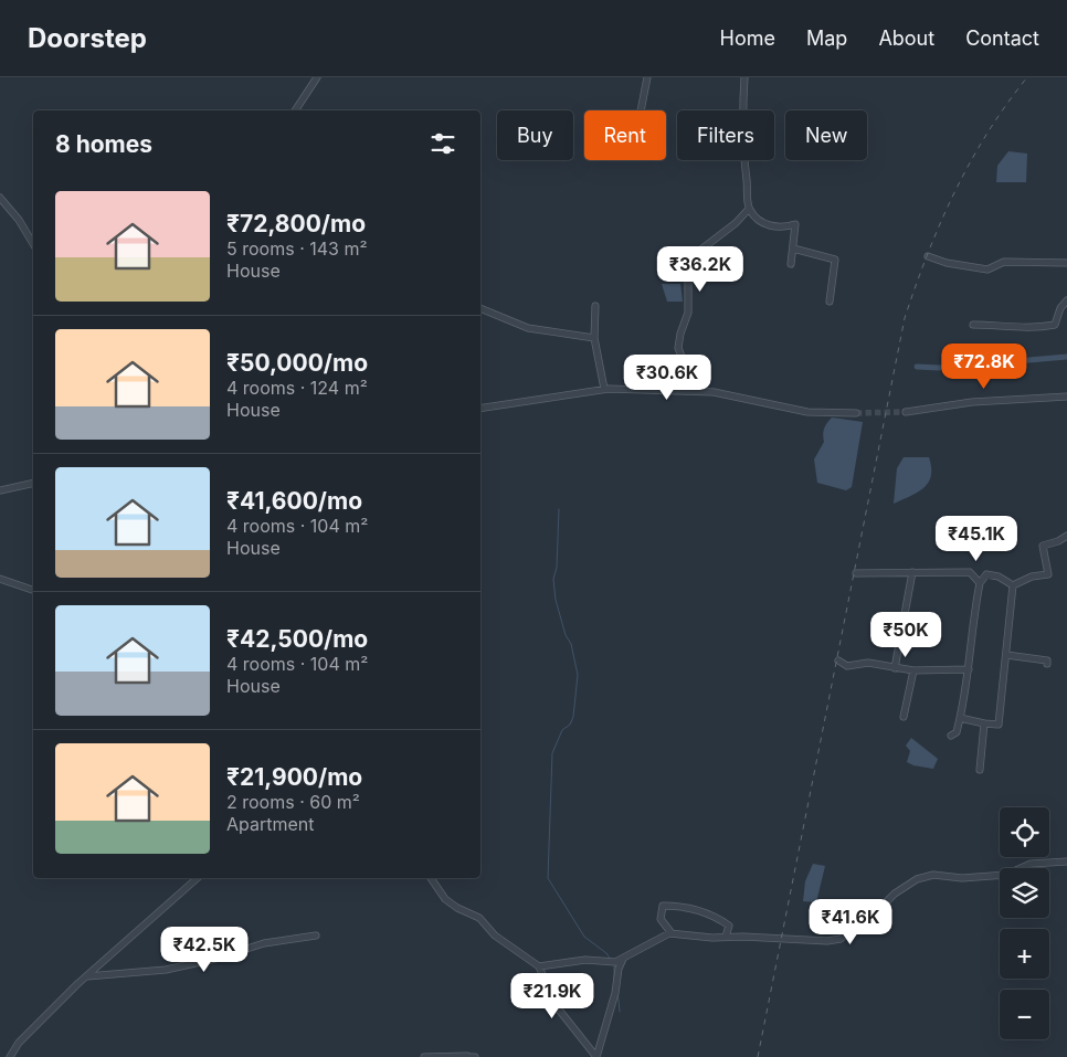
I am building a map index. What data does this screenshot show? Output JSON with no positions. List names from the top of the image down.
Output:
{
  "page": {
    "header": "Doorstep",
    "nav": [
      "Home",
      "Map",
      "About",
      "Contact"
    ],
    "chip": [
      "Buy",
      "Rent",
      "Filters",
      "New"
    ],
    "heading": "8 homes",
    "list": [
      {
        "name": "₹72,800/mo",
        "note": "5 rooms · 143 m² · House"
      },
      {
        "name": "₹50,000/mo",
        "note": "4 rooms · 124 m² · House"
      },
      {
        "name": "₹41,600/mo",
        "note": "4 rooms · 104 m² · House"
      },
      {
        "name": "₹42,500/mo",
        "note": "4 rooms · 104 m² · House"
      },
      {
        "name": "₹21,900/mo",
        "note": "2 rooms · 60 m² · Apartment"
      }
    ],
    "price": [
      "₹36.2K",
      "₹72.8K",
      "₹30.6K",
      "₹45.1K",
      "₹50K",
      "₹41.6K",
      "₹42.5K",
      "₹21.9K"
    ],
    "map_buttons": ["+", "−"]
  }
}
